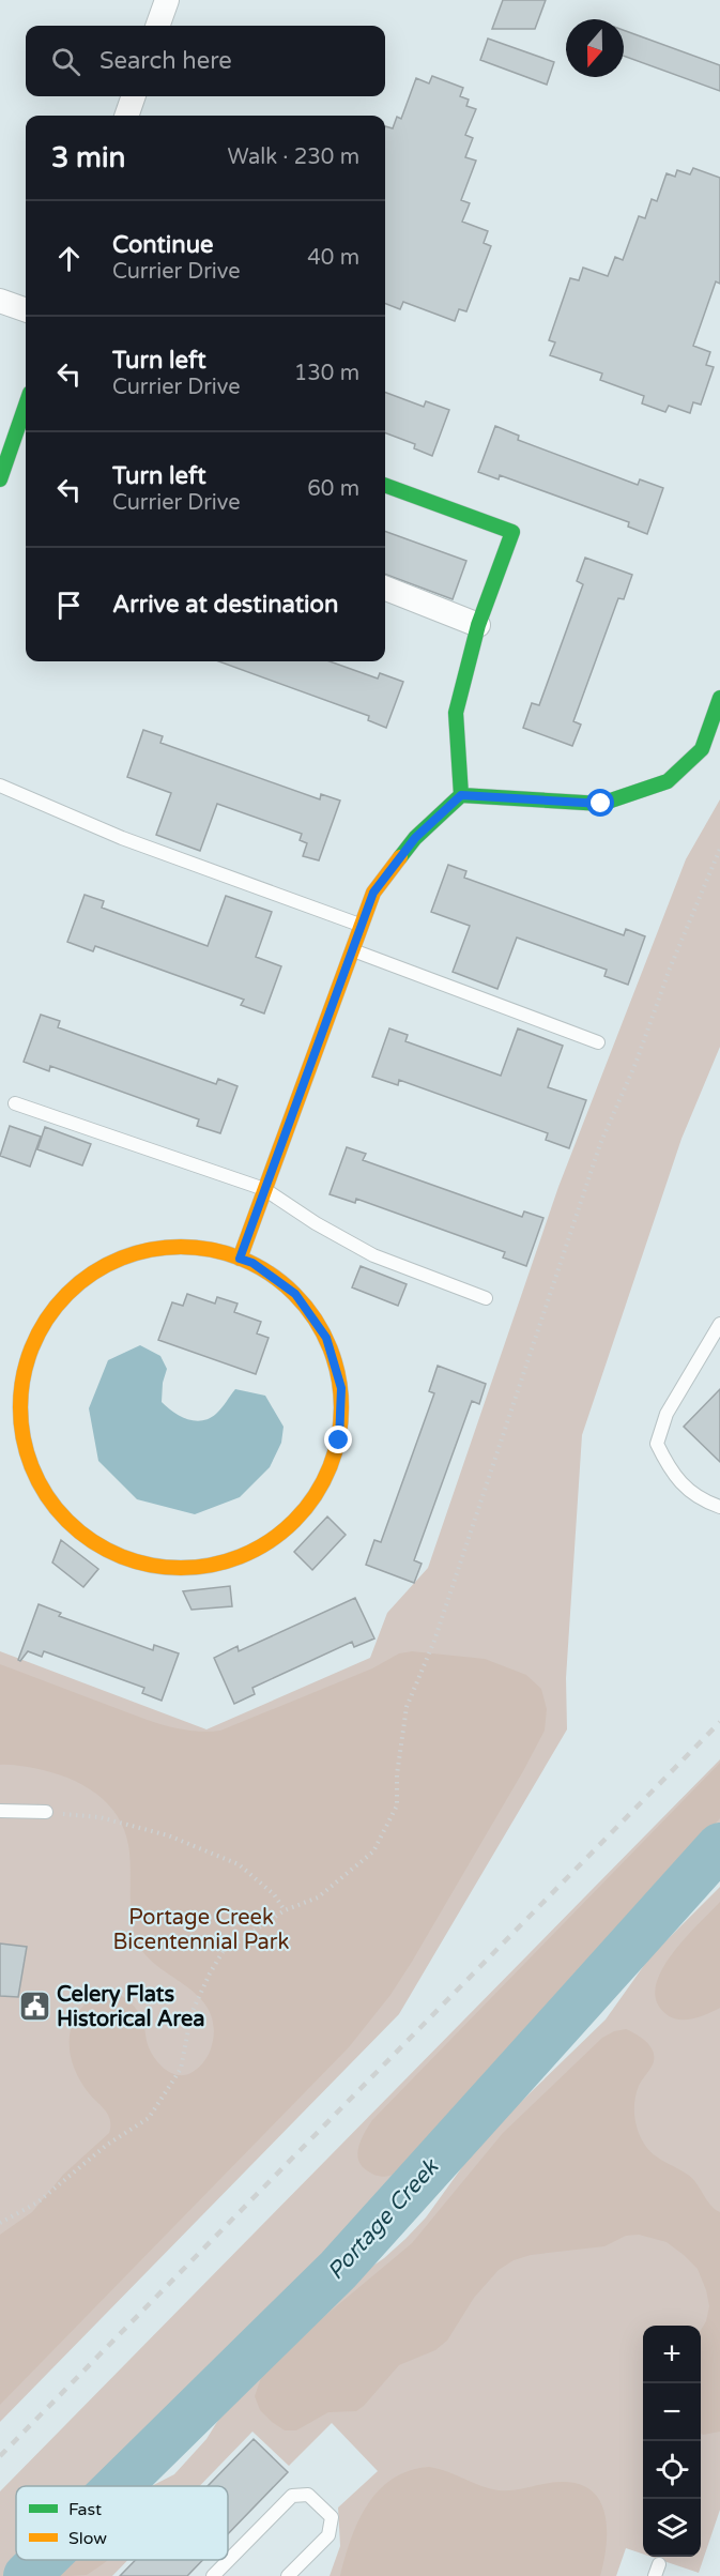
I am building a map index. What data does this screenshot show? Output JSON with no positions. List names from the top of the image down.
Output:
{
  "water": ["Portage Creek"],
  "parks": ["Portage Creek Bicentennial Park"],
  "places": {
    "public building": ["Celery Flats Historical Area"]
  },
  "legend": ["Fast", "Slow"],
  "north": "bottom",
  "page": {
    "search": "Search here",
    "heading": ["3 min", "Walk · 230 m"],
    "list": [
      ["Continue", "Currier Drive", "40 m"],
      ["Turn left", "Currier Drive", "130 m"],
      ["Turn left", "Currier Drive", "60 m"],
      "Arrive at destination"
    ],
    "map_buttons": ["+", "−"]
  }
}
